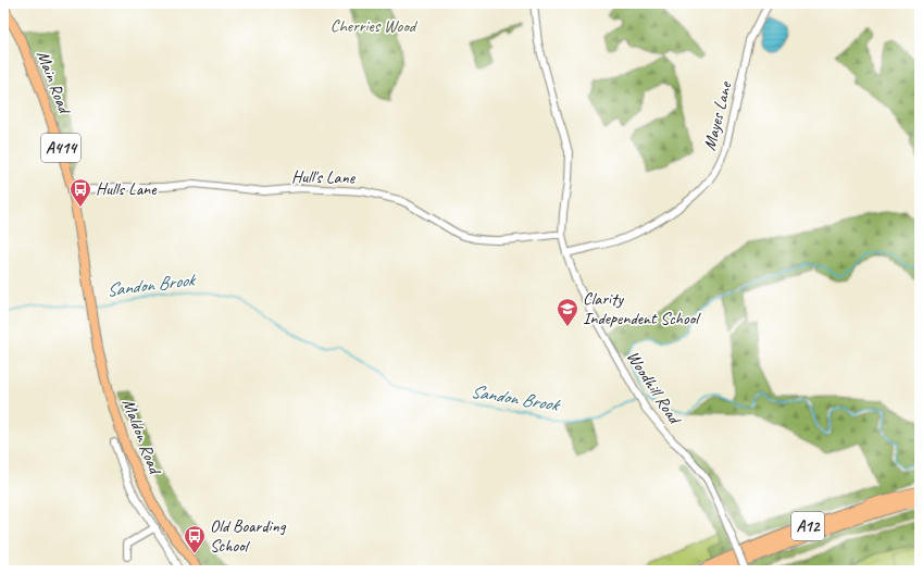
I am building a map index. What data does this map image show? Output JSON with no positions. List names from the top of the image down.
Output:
{
  "streets": {
    "highway": ["A12"],
    "main road": ["Main Road", "A414", "Maldon Road"],
    "street": ["Mayes Lane", "Hull's Lane", "Woodhill Road"]
  },
  "crossings": [
    ["Main Road", "Hull's Lane"],
    ["Main Road", "Maldon Road"],
    ["Mayes Lane", "Woodhill Road"],
    ["Hull's Lane", "Woodhill Road"]
  ],
  "water": ["Sandon Brook"],
  "parks": ["Cherries Wood"],
  "places": {
    "bus stop": ["Hulls Lane", "Old Boarding School"],
    "school or university": ["Clarity Independent School"]
  }
}
